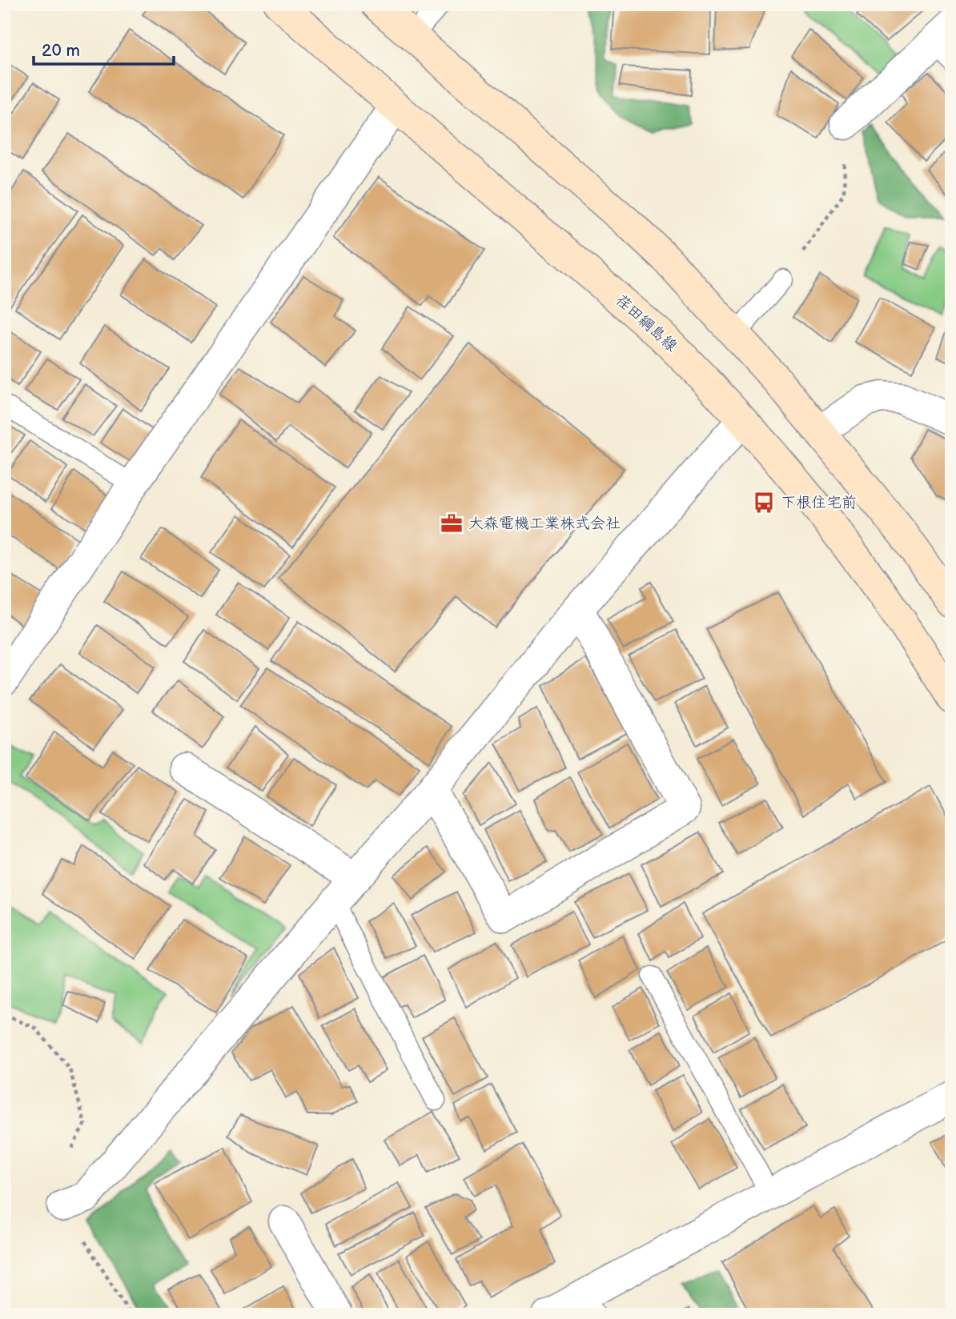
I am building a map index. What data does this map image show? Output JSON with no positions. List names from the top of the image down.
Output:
{
  "streets": {
    "main road": ["荏田綱島線"]
  },
  "places": {
    "bus stop": ["下根住宅前"],
    "office": ["大森電機工業株式会社"]
  },
  "scale_bar": "20 m"
}
